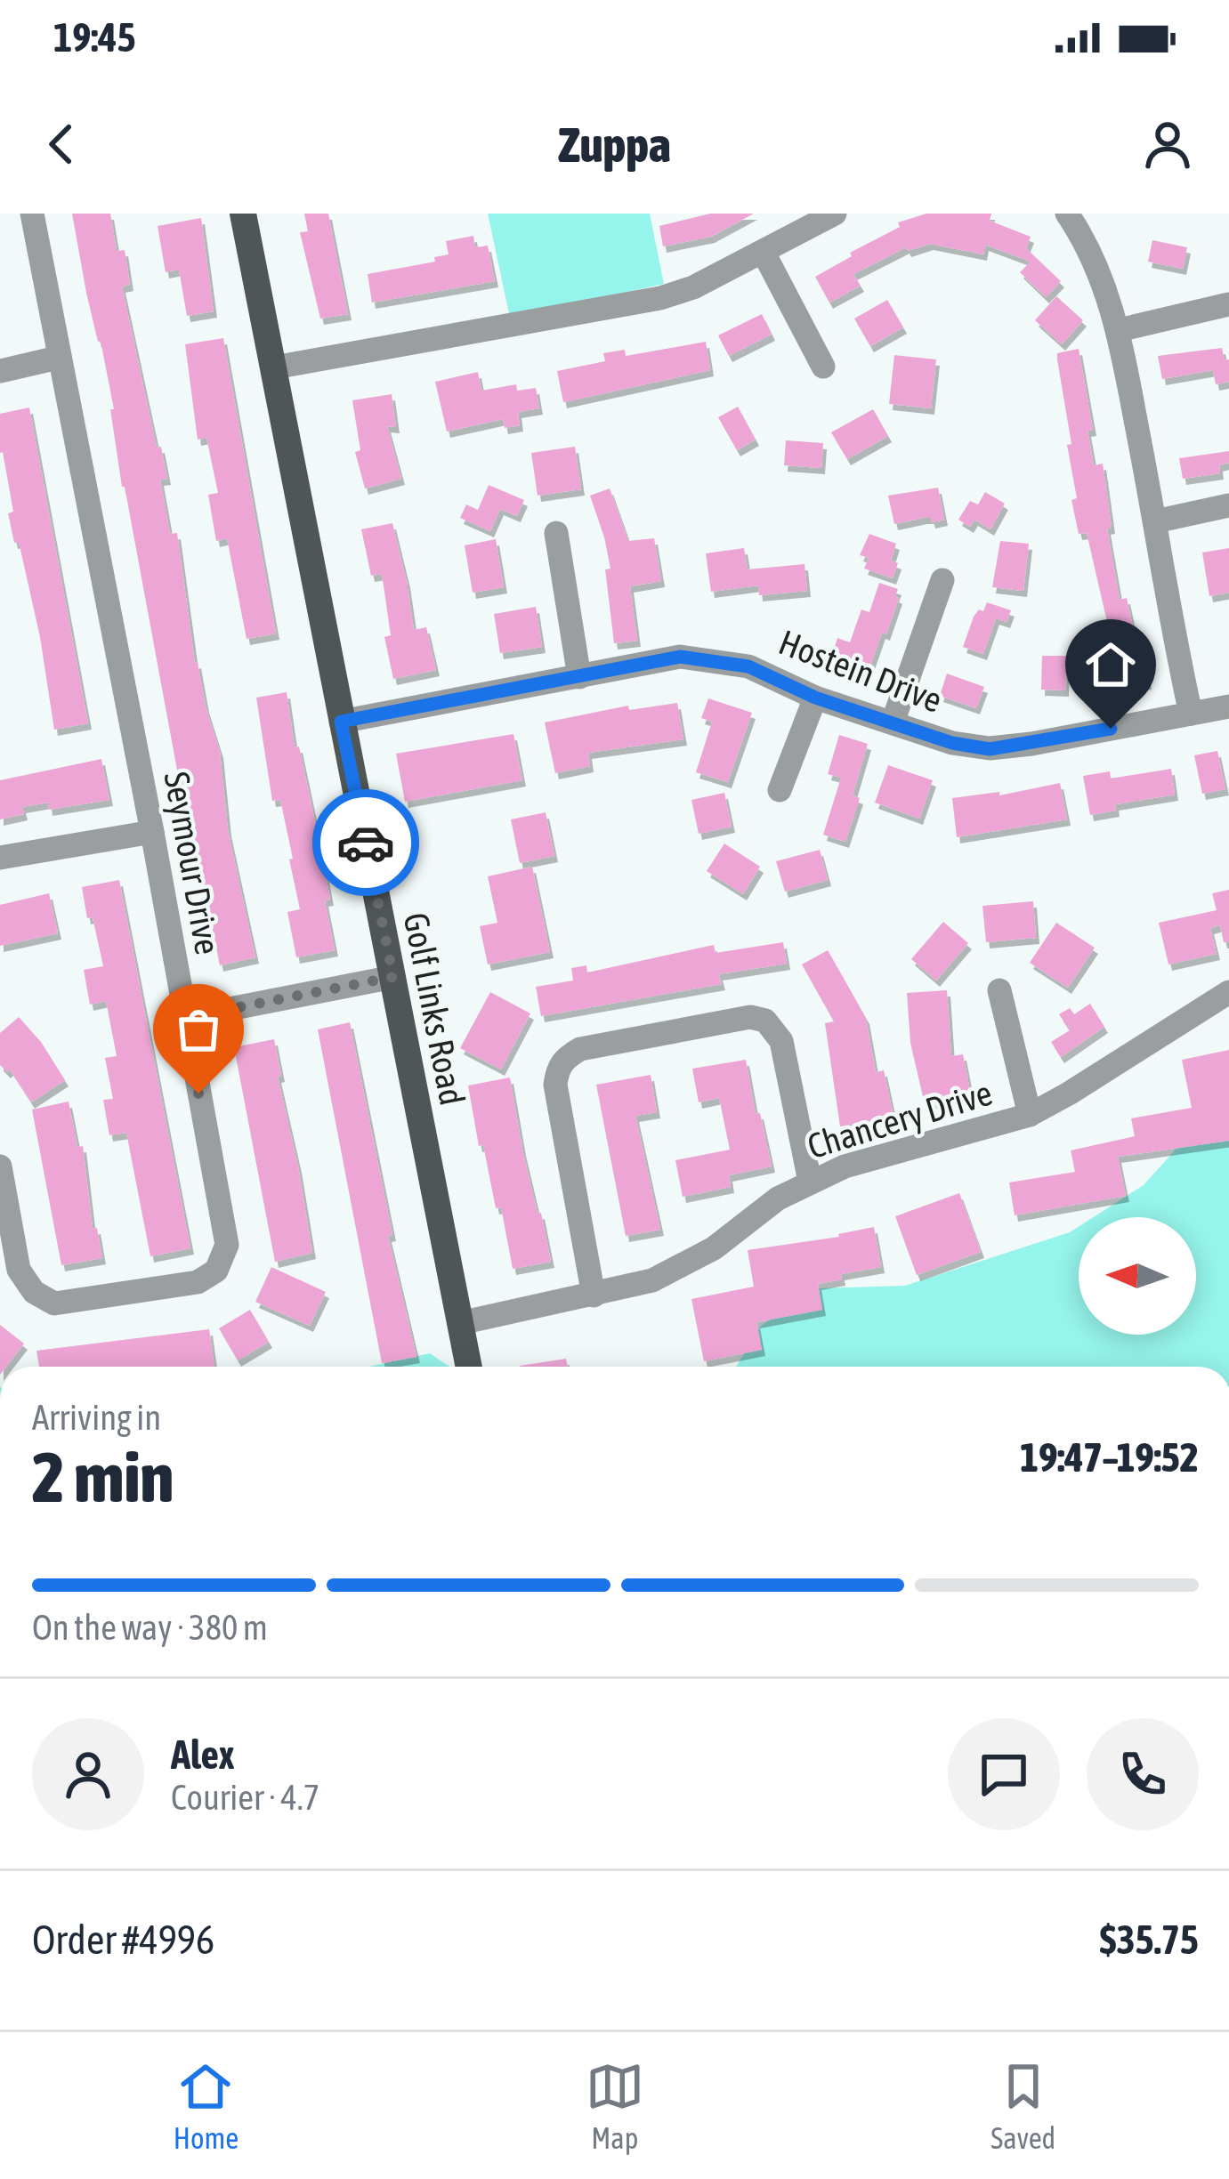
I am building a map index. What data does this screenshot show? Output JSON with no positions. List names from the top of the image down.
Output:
{
  "streets": {
    "main road": ["Golf Links Road"],
    "street": ["Hostein Drive", "Seymour Drive", "Chancery Drive"]
  },
  "crossings": [
    ["Hostein Drive", "Golf Links Road"],
    ["Golf Links Road", "Chancery Drive"]
  ],
  "north": "left",
  "page": {
    "status": "19:45",
    "header": "Zuppa",
    "heading": ["2 min", "Arriving in", "19:47–19:52"],
    "panel": [
      "Alex",
      "Courier · 4.7",
      "Order #4996",
      "$35.75"
    ],
    "bar": "On the way · 380 m",
    "tabs": ["Home", "Map", "Saved"]
  }
}
